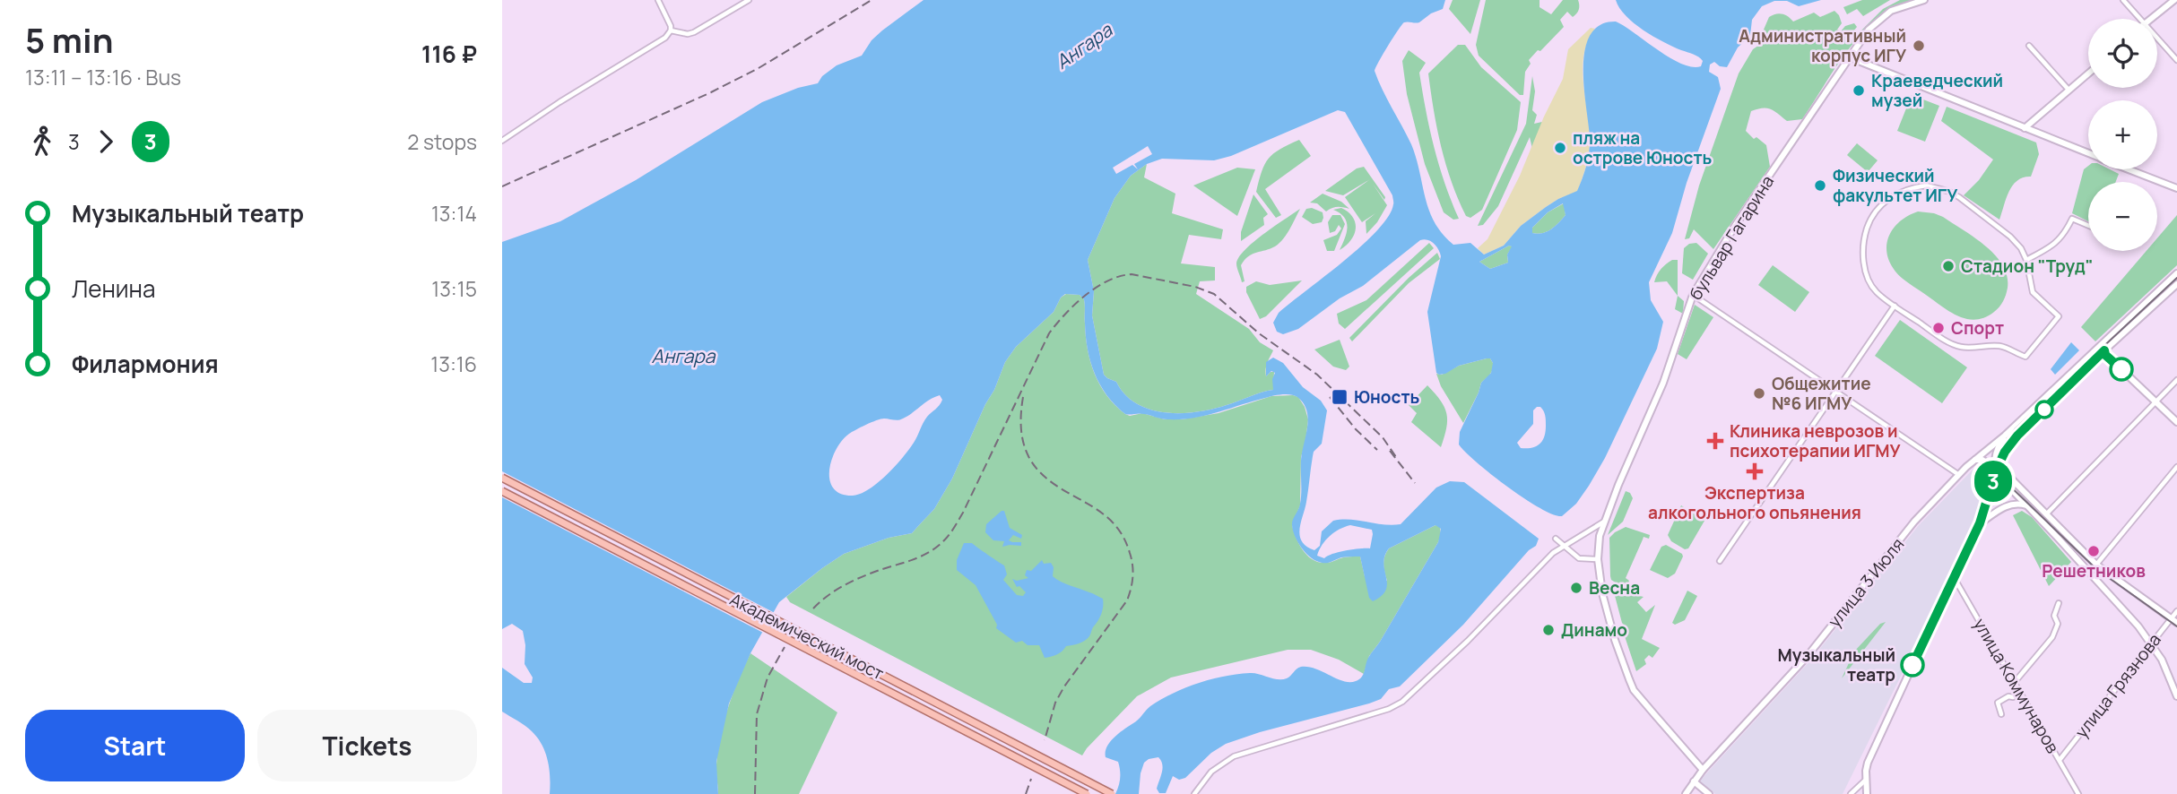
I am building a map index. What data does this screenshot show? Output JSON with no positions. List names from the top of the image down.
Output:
{
  "streets": {
    "main road": ["Академический мост"],
    "street": [
      "бульвар Гагарина",
      "улица 3 Июля",
      "улица Коммунаров",
      "улица Грязнова"
    ]
  },
  "crossings": [
    ["бульвар Гагарина", "улица 3 Июля"],
    ["улица Коммунаров", "улица Грязнова"]
  ],
  "water": ["Ангара"],
  "places": {
    "other": [
      "Административный корпус ИГУ",
      "Краеведческий музей",
      "пляж на острове Юность",
      "Физический факультет ИГУ",
      "Стадион \"Труд\"",
      "Спорт",
      "Общежитие №6 ИГМУ",
      "Решетников",
      "Весна",
      "Динамо",
      "Музыкальный театр"
    ],
    "transit": ["Юность"],
    "health": ["Клиника неврозов и психотерапии ИГМУ", "Экспертиза алкогольного опьянения"]
  },
  "lines": ["bus line 3"],
  "page": {
    "heading": ["5 min", "13:11 – 13:16 · Bus", "116 ₽"],
    "on_map": "3",
    "map_buttons": ["+", "−"],
    "legs": ["3", "3", "2 stops"],
    "list": [
      {
        "name": "Музыкальный театр",
        "value": "13:14"
      },
      {
        "name": "Ленина",
        "value": "13:15"
      },
      {
        "name": "Филармония",
        "value": "13:16"
      }
    ],
    "buttons": ["Start", "Tickets"]
  }
}
